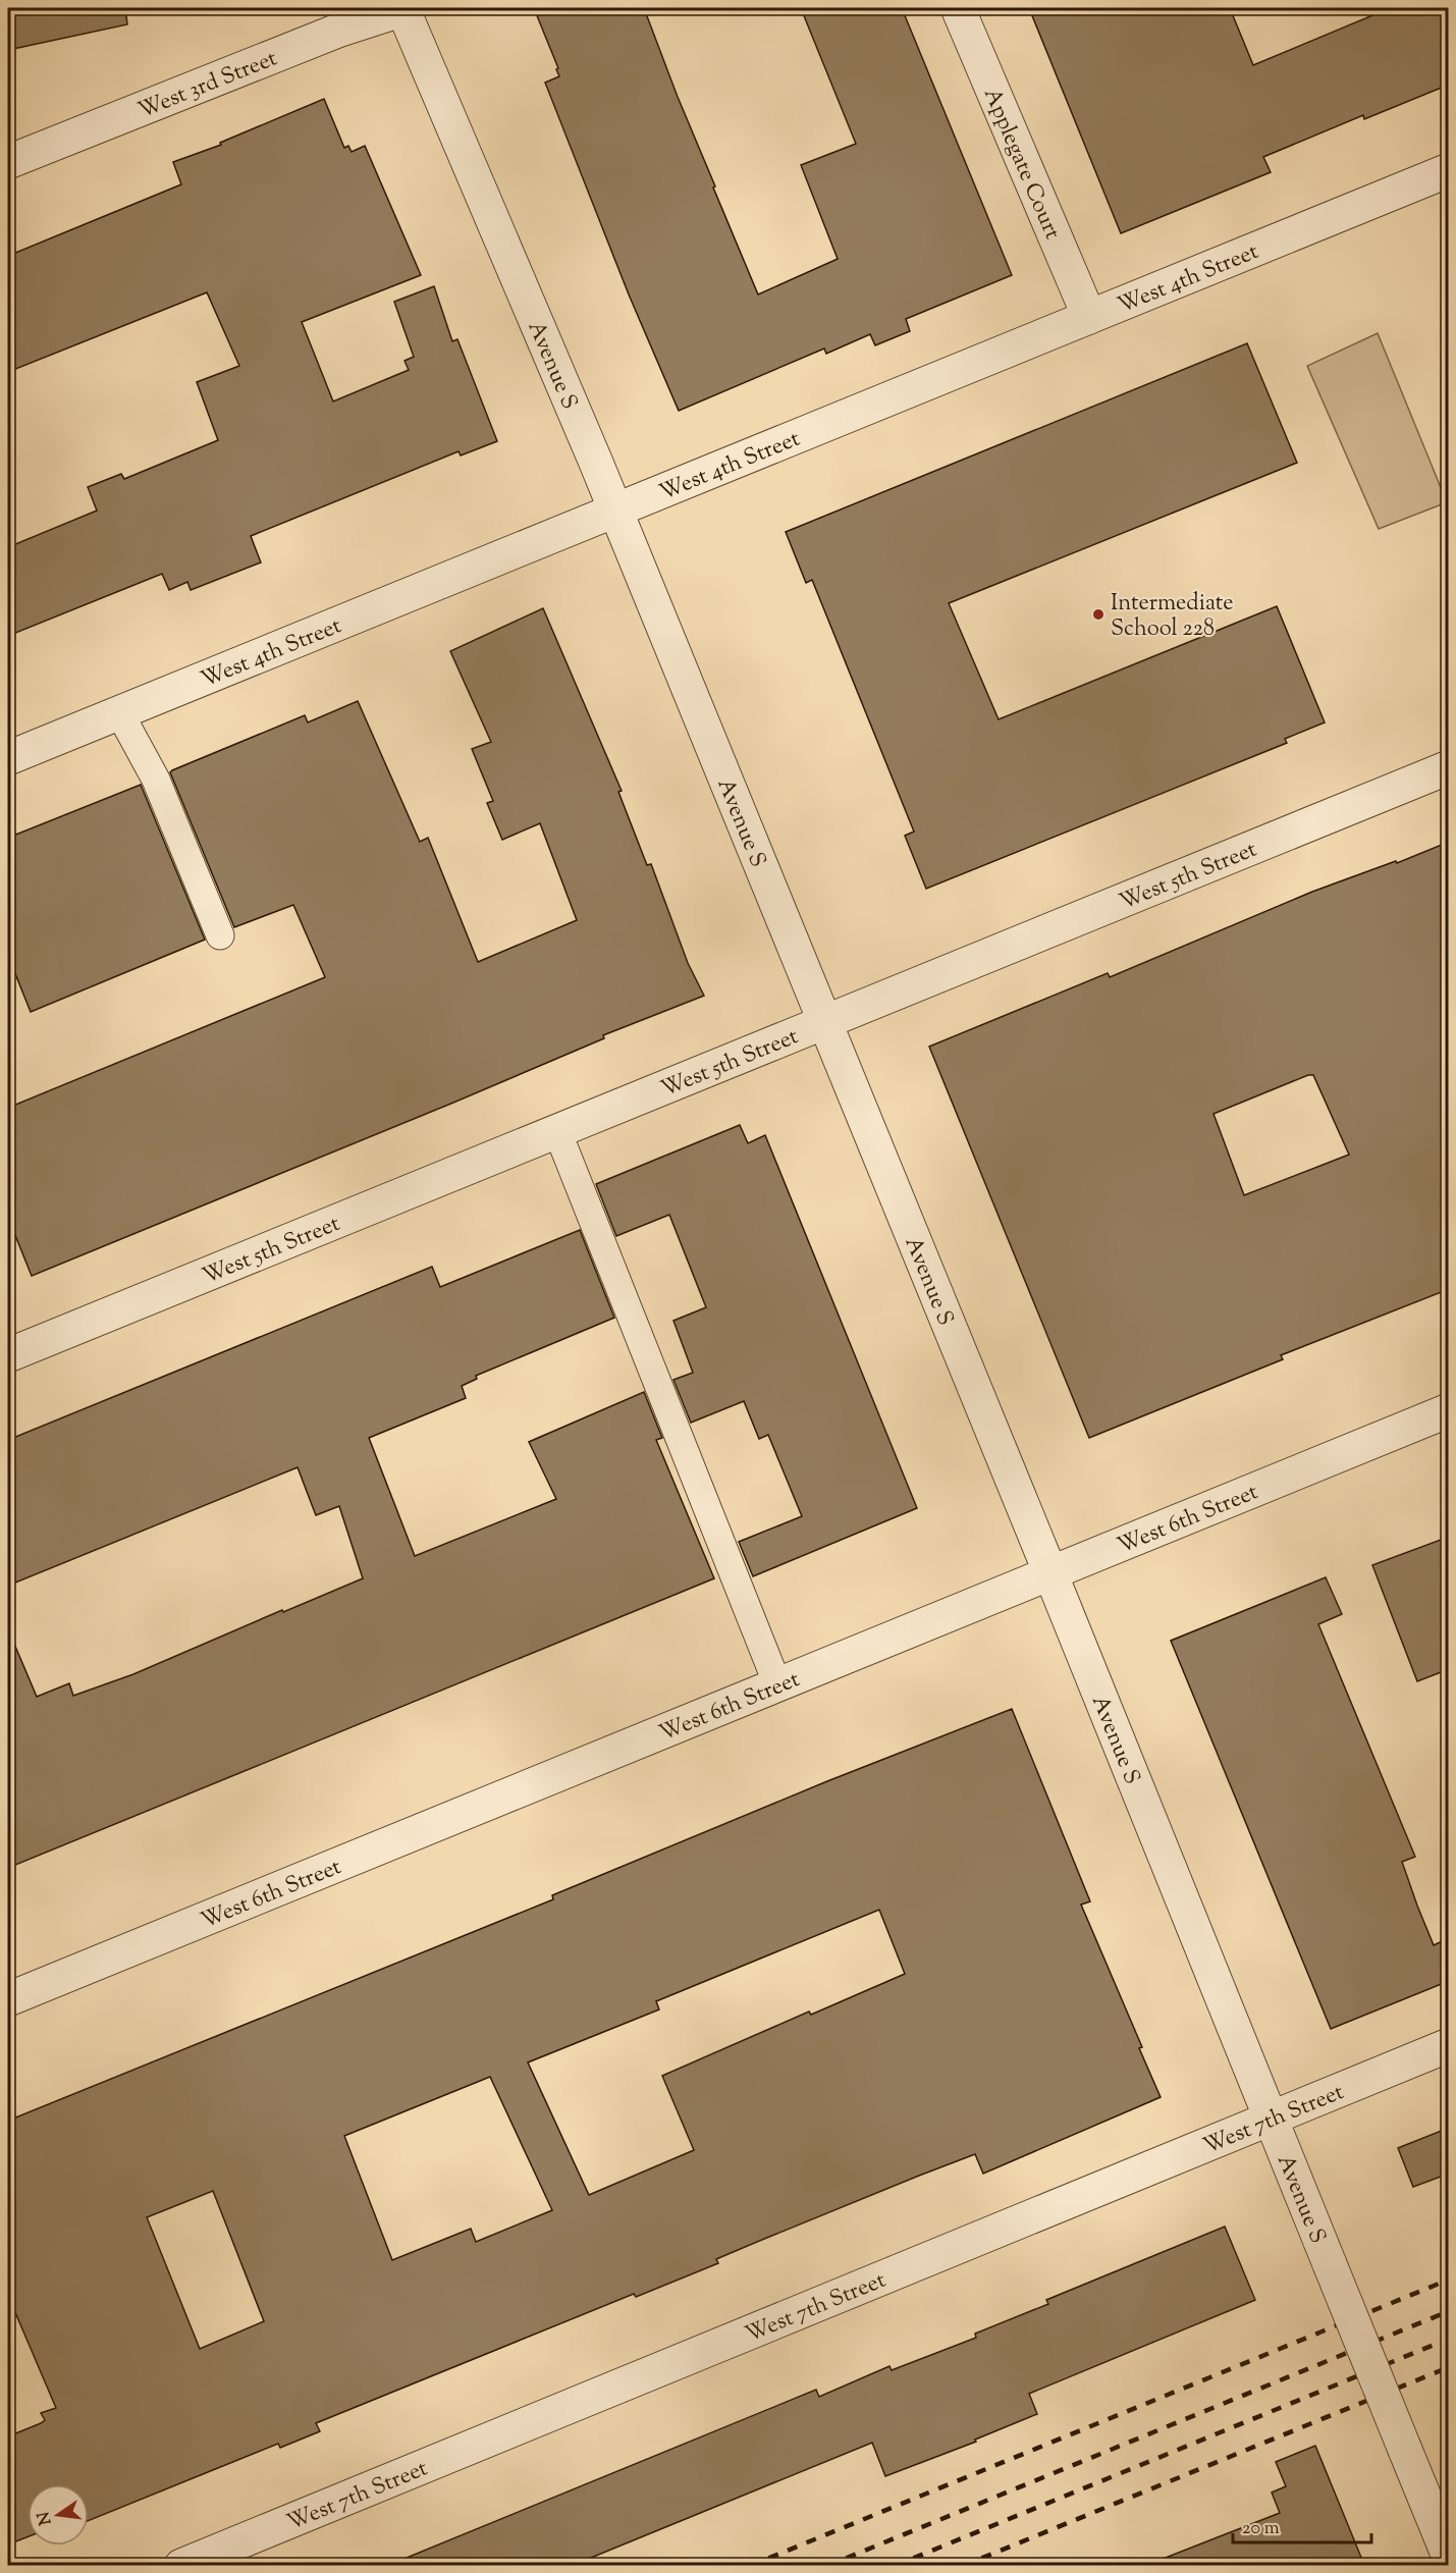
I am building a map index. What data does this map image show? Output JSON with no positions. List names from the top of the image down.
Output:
{
  "streets": {
    "street": [
      "West 3rd Street",
      "Applegate Court",
      "West 4th Street",
      "Avenue S",
      "West 5th Street",
      "West 6th Street",
      "West 7th Street"
    ]
  },
  "crossings": [
    ["West 3rd Street", "Avenue S"],
    ["Applegate Court", "West 4th Street"],
    ["West 4th Street", "Avenue S"],
    ["Avenue S", "West 5th Street"],
    ["Avenue S", "West 6th Street"],
    ["Avenue S", "West 7th Street"]
  ],
  "places": ["Intermediate School 228"],
  "scale_bar": "20 m",
  "north": "left"
}
